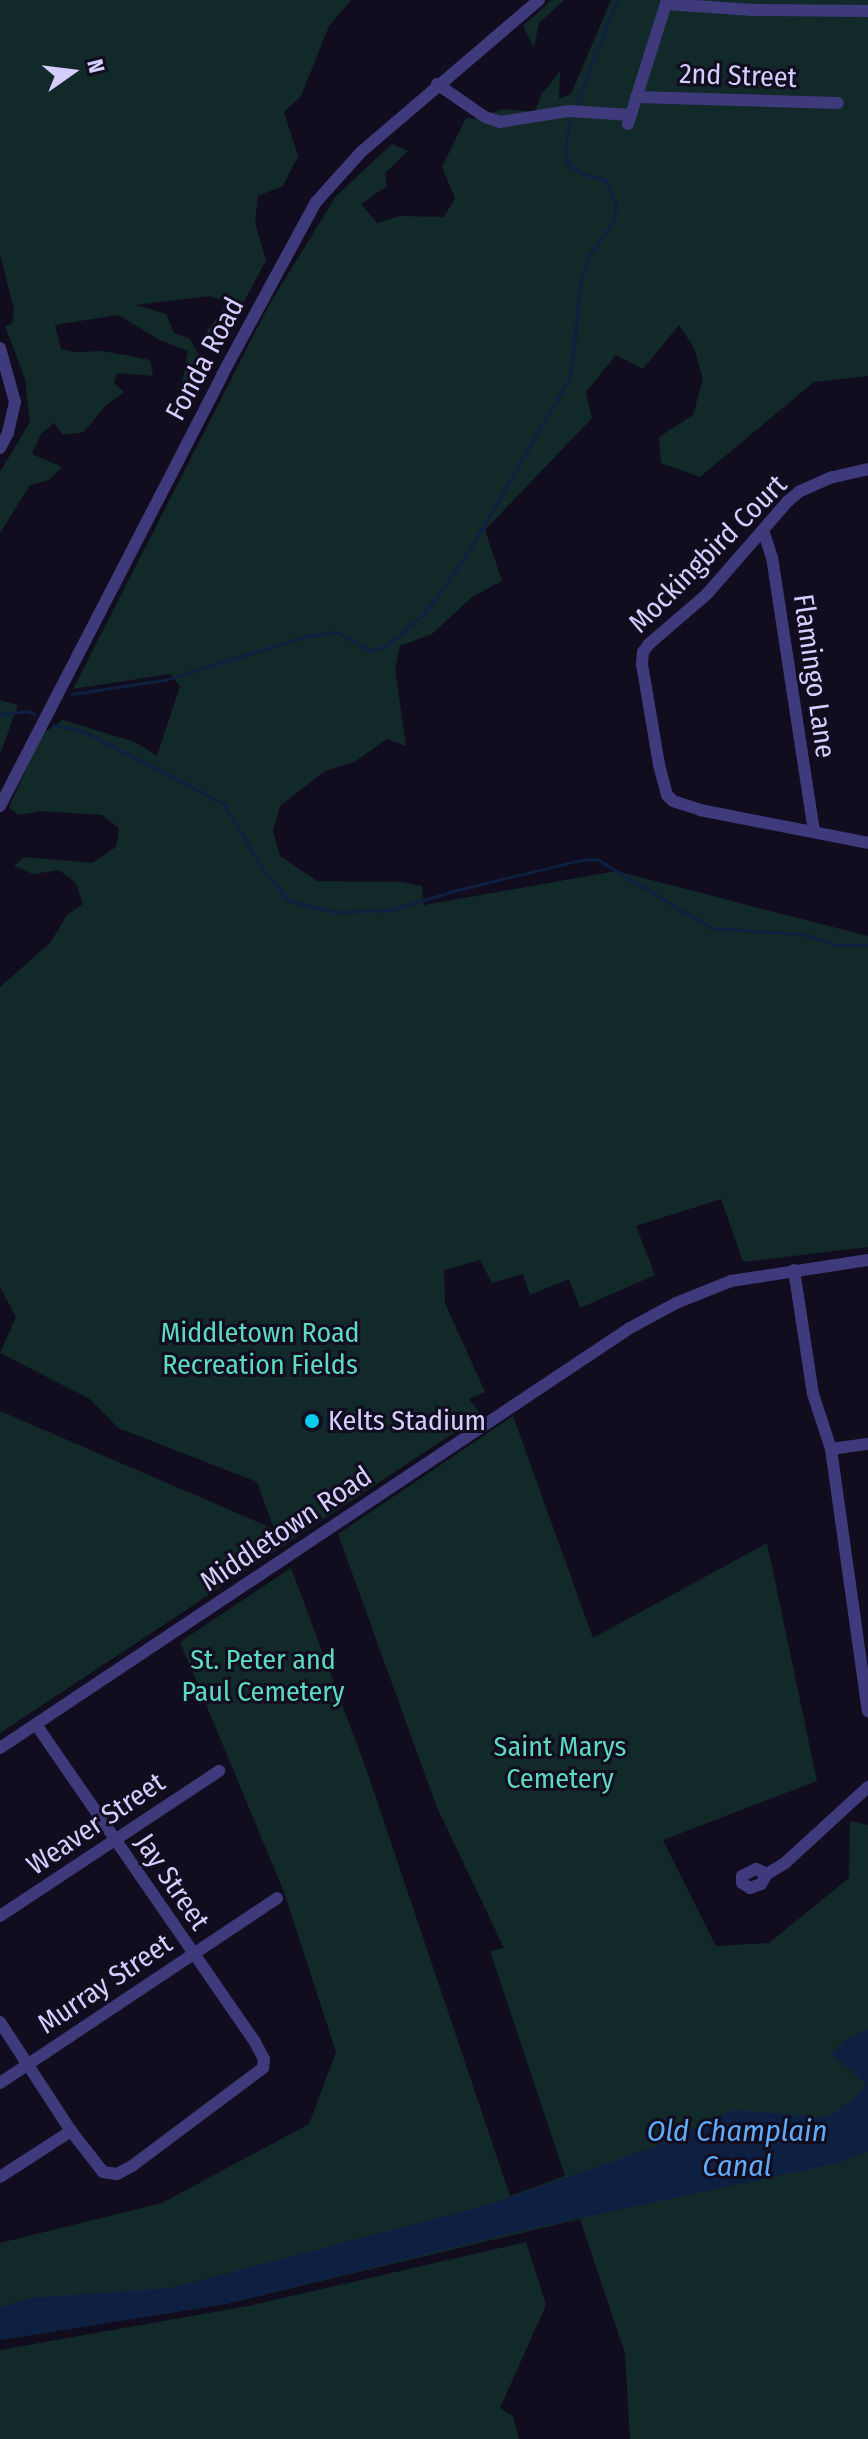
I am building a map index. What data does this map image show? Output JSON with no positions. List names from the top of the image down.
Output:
{
  "streets": {
    "street": [
      "2nd Street",
      "Fonda Road",
      "Mockingbird Court",
      "Flamingo Lane",
      "Middletown Road",
      "Weaver Street",
      "Jay Street",
      "Murray Street"
    ]
  },
  "crossings": [
    ["Mockingbird Court", "Flamingo Lane"],
    ["Middletown Road", "Jay Street"],
    ["Weaver Street", "Jay Street"],
    ["Jay Street", "Murray Street"]
  ],
  "water": ["Old Champlain Canal"],
  "parks": ["Middletown Road Recreation Fields", "St. Peter and Paul Cemetery", "Saint Marys Cemetery"],
  "places": ["Kelts Stadium"],
  "north": "right"
}
